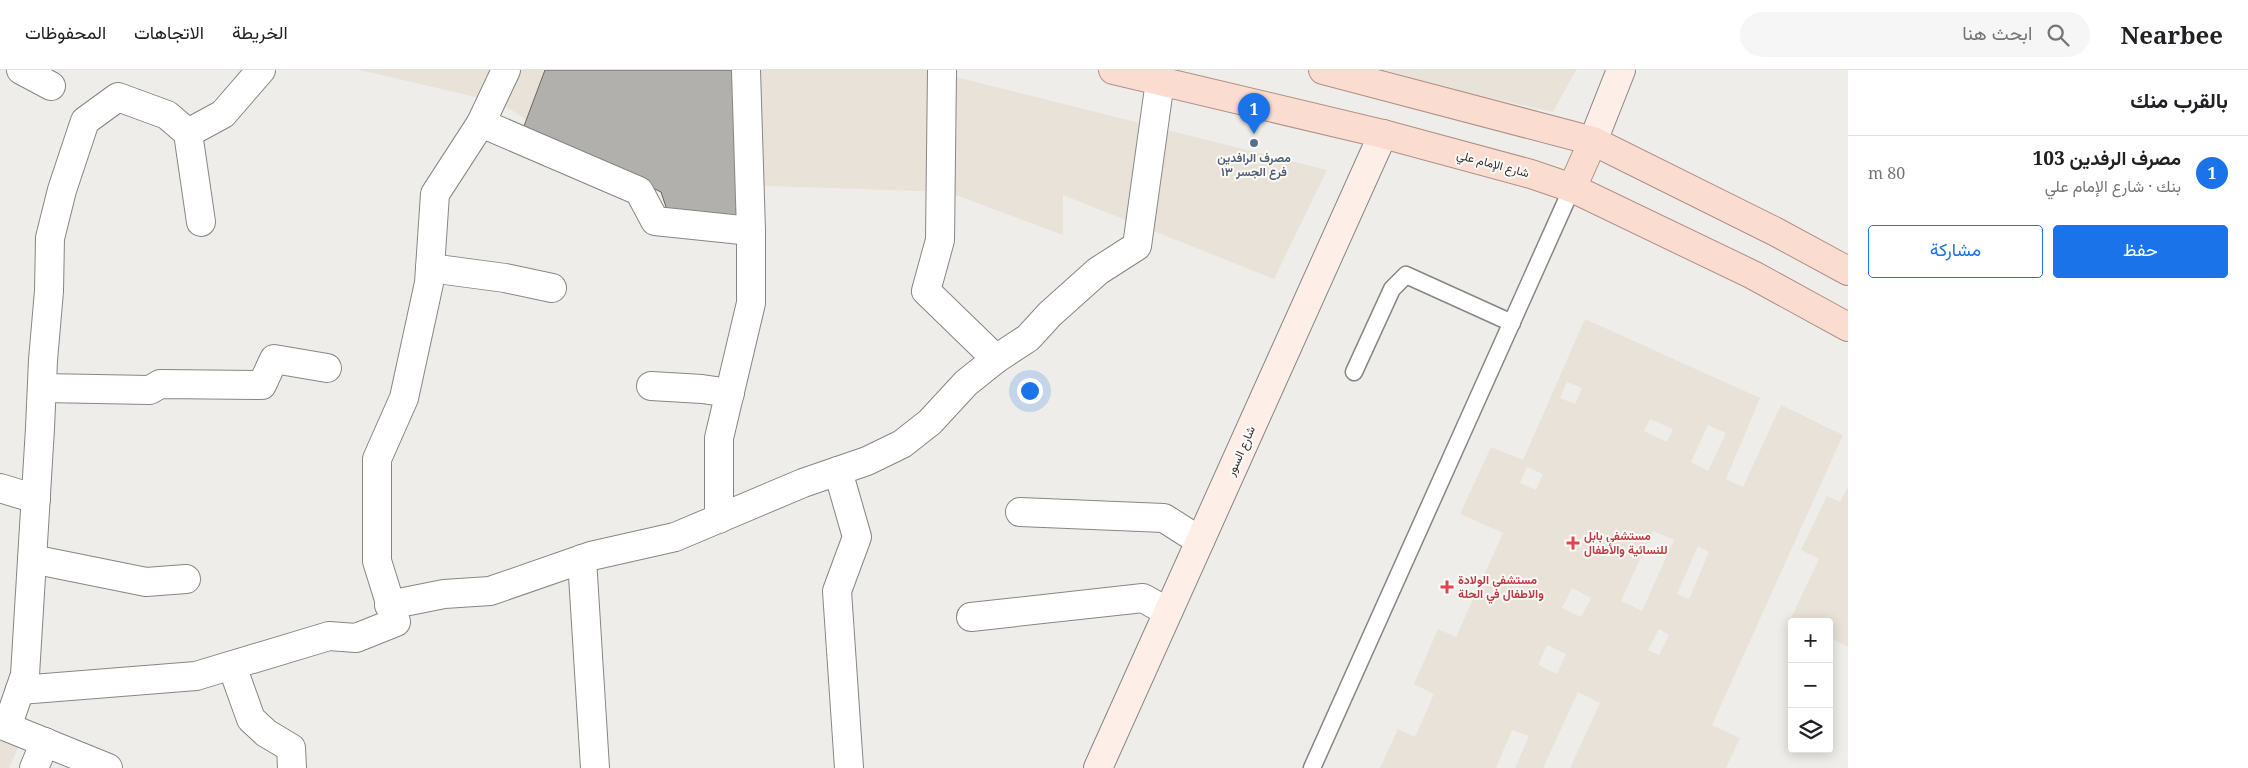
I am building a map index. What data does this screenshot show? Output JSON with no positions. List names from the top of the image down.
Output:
{
  "streets": {
    "main road": ["شارع الإمام علي"],
    "street": ["شارع السور"]
  },
  "crossings": [
    ["شارع الإمام علي", "شارع السور"]
  ],
  "places": {
    "other": ["مصرف الرافدين فرع الجسر ١٣"],
    "health": ["مستشفى بابل للنسائية والأطفال", "مستشفى الولادة والاطفال في الحلة"]
  },
  "page": {
    "header": "Nearbee",
    "search": "ابحث هنا",
    "nav": ["الخريطة", "الاتجاهات", "المحفوظات"],
    "heading": "بالقرب منك",
    "pins": "1",
    "list": [
      {
        "mark": "1",
        "name": "مصرف الرفدين 103",
        "note": "بنك · شارع الإمام علي",
        "value": "80 m"
      }
    ],
    "buttons": ["حفظ", "مشاركة"],
    "map_buttons": ["+", "−"]
  }
}
